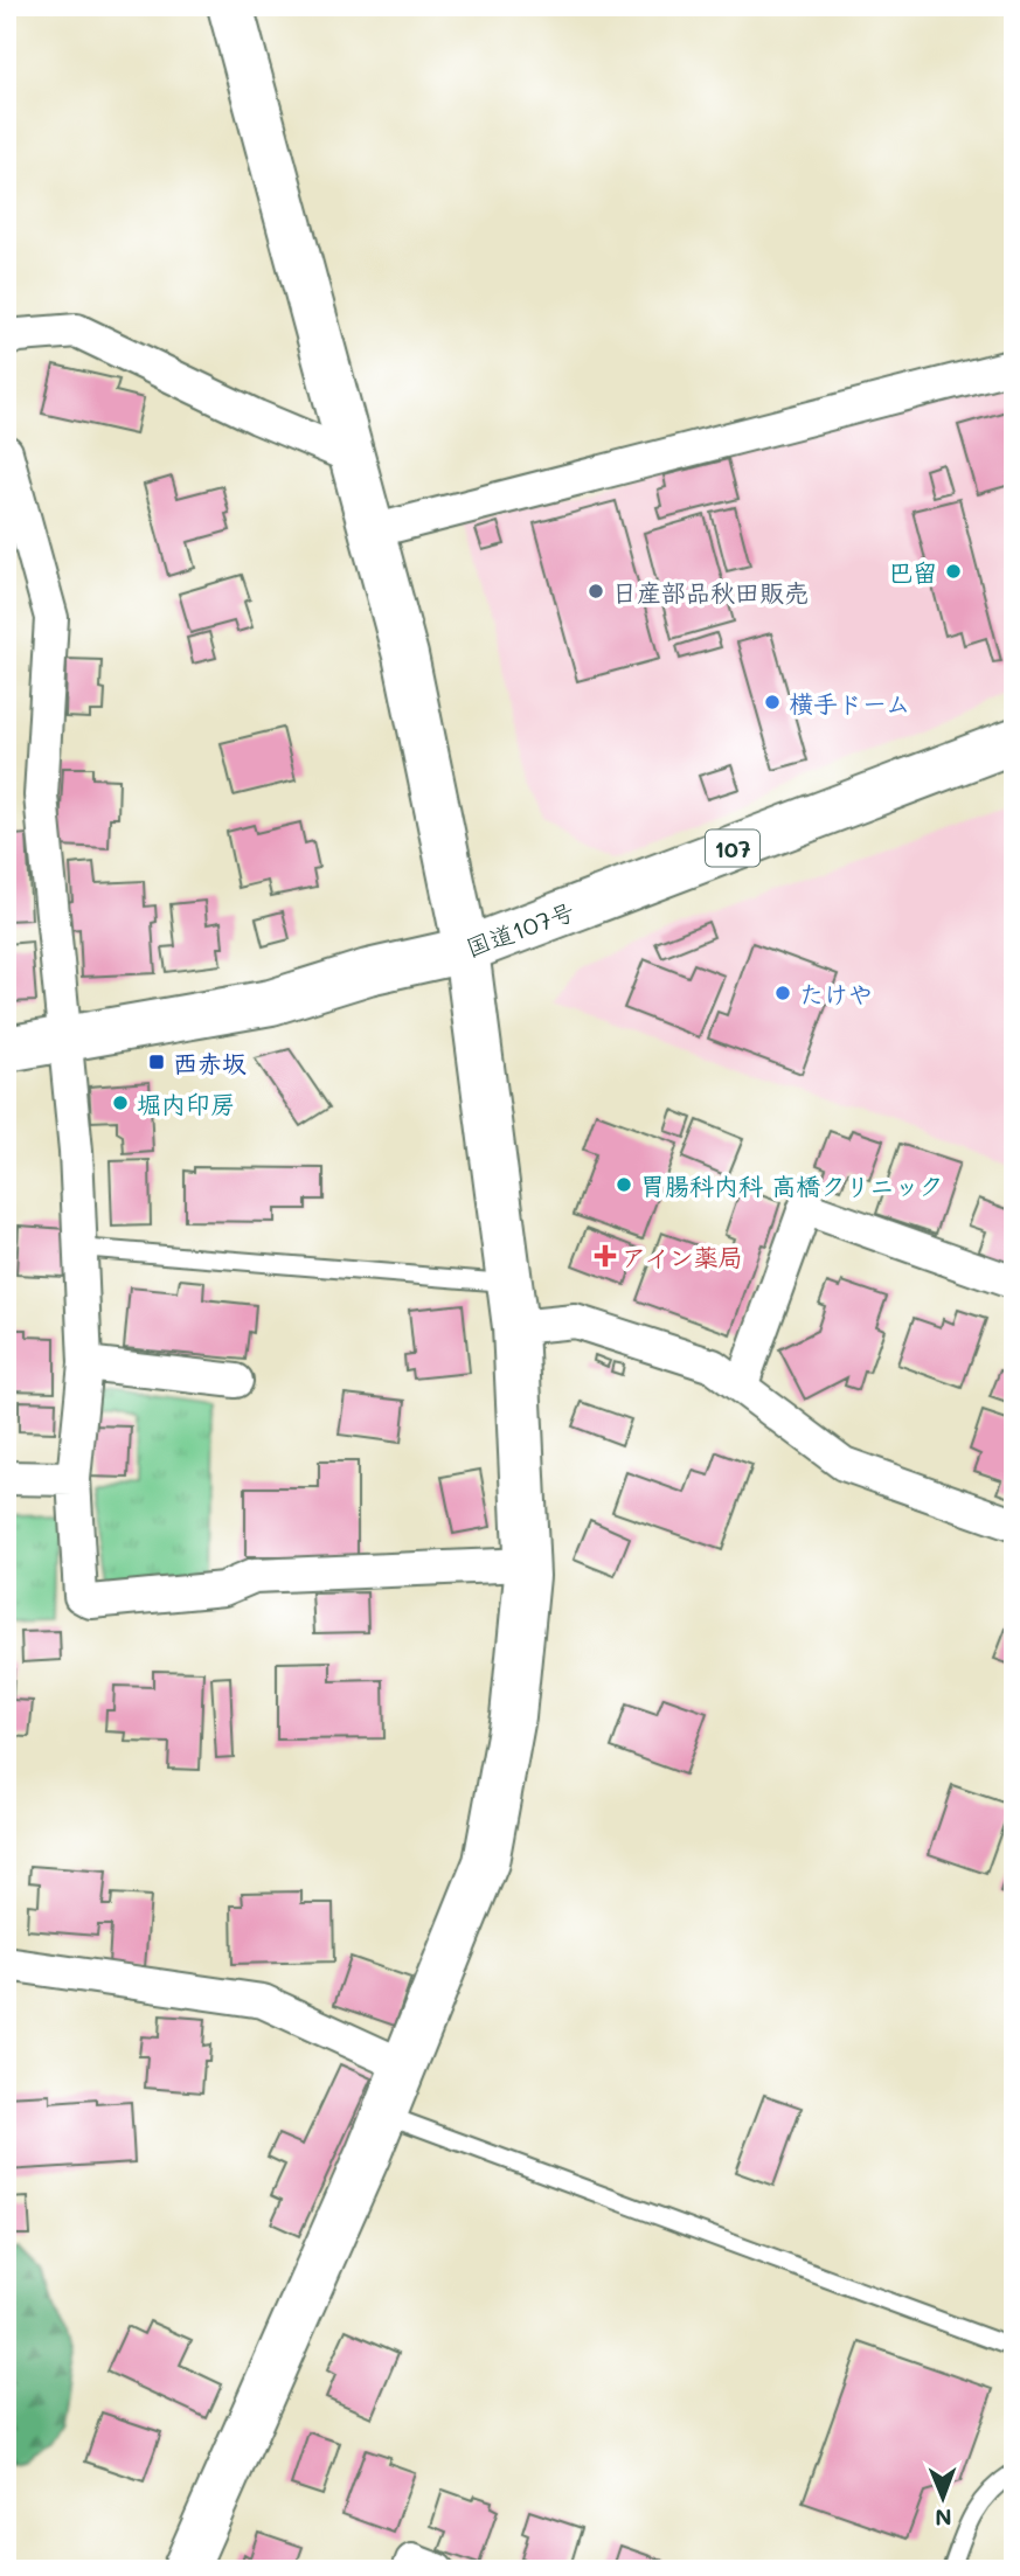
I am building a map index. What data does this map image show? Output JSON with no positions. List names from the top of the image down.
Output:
{
  "streets": {
    "main road": ["107", "国道107号"]
  },
  "places": {
    "other": [
      "巴留",
      "日産部品秋田販売",
      "横手ドーム",
      "たけや",
      "堀内印房",
      "胃腸科内科 高橋クリニック"
    ],
    "transit": ["西赤坂"],
    "health": ["アイン薬局"]
  },
  "north": "bottom"
}
